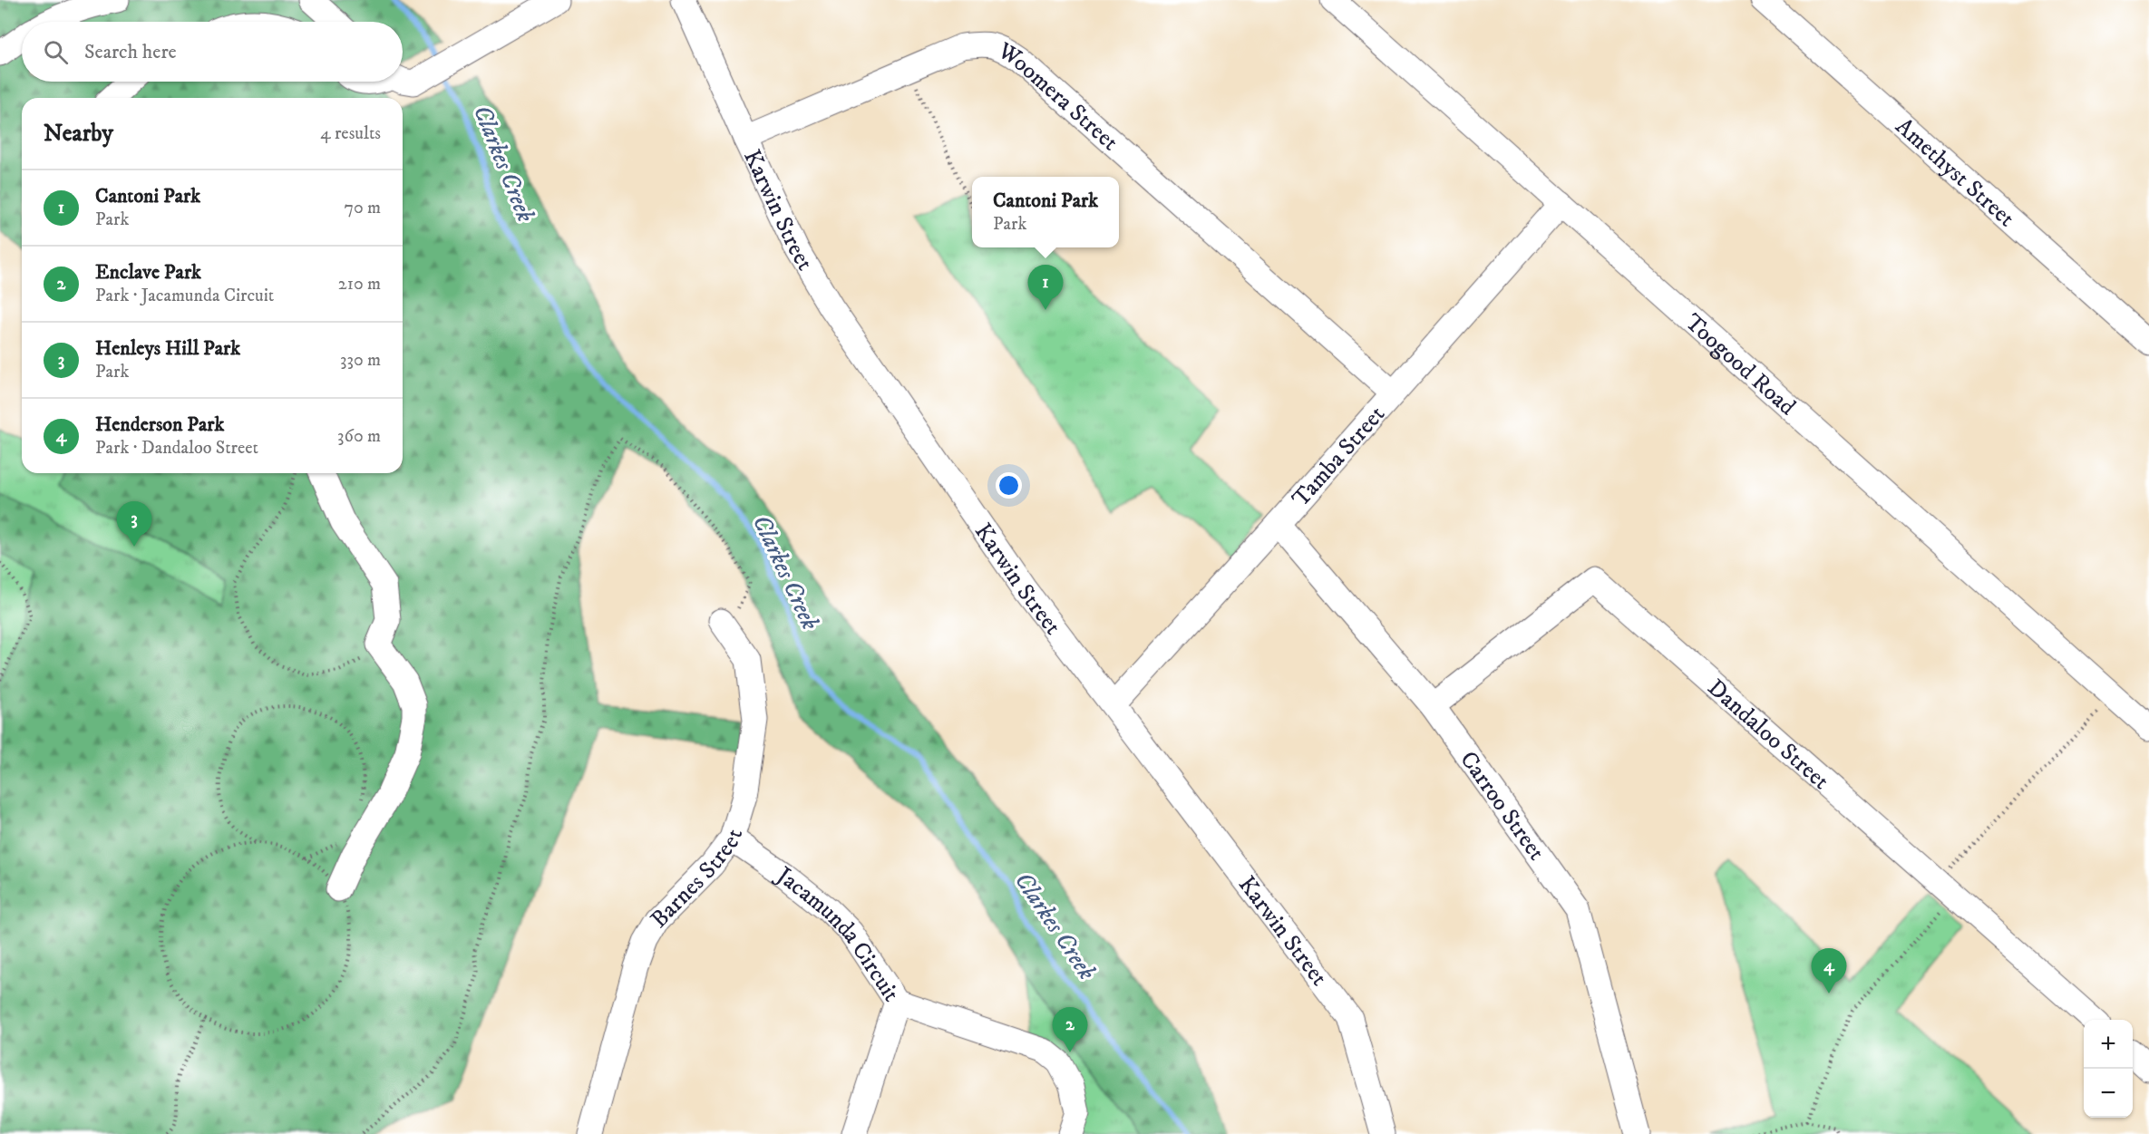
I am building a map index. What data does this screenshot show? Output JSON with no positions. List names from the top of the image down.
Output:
{
  "streets": {
    "street": [
      "Woomera Street",
      "Amethyst Street",
      "Karwin Street",
      "Toogood Road",
      "Tamba Street",
      "Dandaloo Street",
      "Carroo Street",
      "Barnes Street",
      "Jacamunda Circuit"
    ]
  },
  "crossings": [
    ["Woomera Street", "Karwin Street"],
    ["Woomera Street", "Tamba Street"],
    ["Karwin Street", "Tamba Street"],
    ["Toogood Road", "Tamba Street"],
    ["Tamba Street", "Carroo Street"],
    ["Dandaloo Street", "Carroo Street"],
    ["Barnes Street", "Jacamunda Circuit"]
  ],
  "water": ["Clarkes Creek"],
  "page": {
    "search": "Search here",
    "heading": ["Nearby", "4 results"],
    "list": [
      {
        "mark": "1",
        "name": "Cantoni Park",
        "note": "Park",
        "value": "70 m"
      },
      {
        "mark": "2",
        "name": "Enclave Park",
        "note": "Park · Jacamunda Circuit",
        "value": "210 m"
      },
      {
        "mark": "3",
        "name": "Henleys Hill Park",
        "note": "Park",
        "value": "330 m"
      },
      {
        "mark": "4",
        "name": "Henderson Park",
        "note": "Park · Dandaloo Street",
        "value": "360 m"
      }
    ],
    "popup": ["Cantoni Park", "Park"],
    "pins": [
      "1",
      "3",
      "4",
      "2"
    ],
    "map_buttons": ["+", "−"]
  }
}
